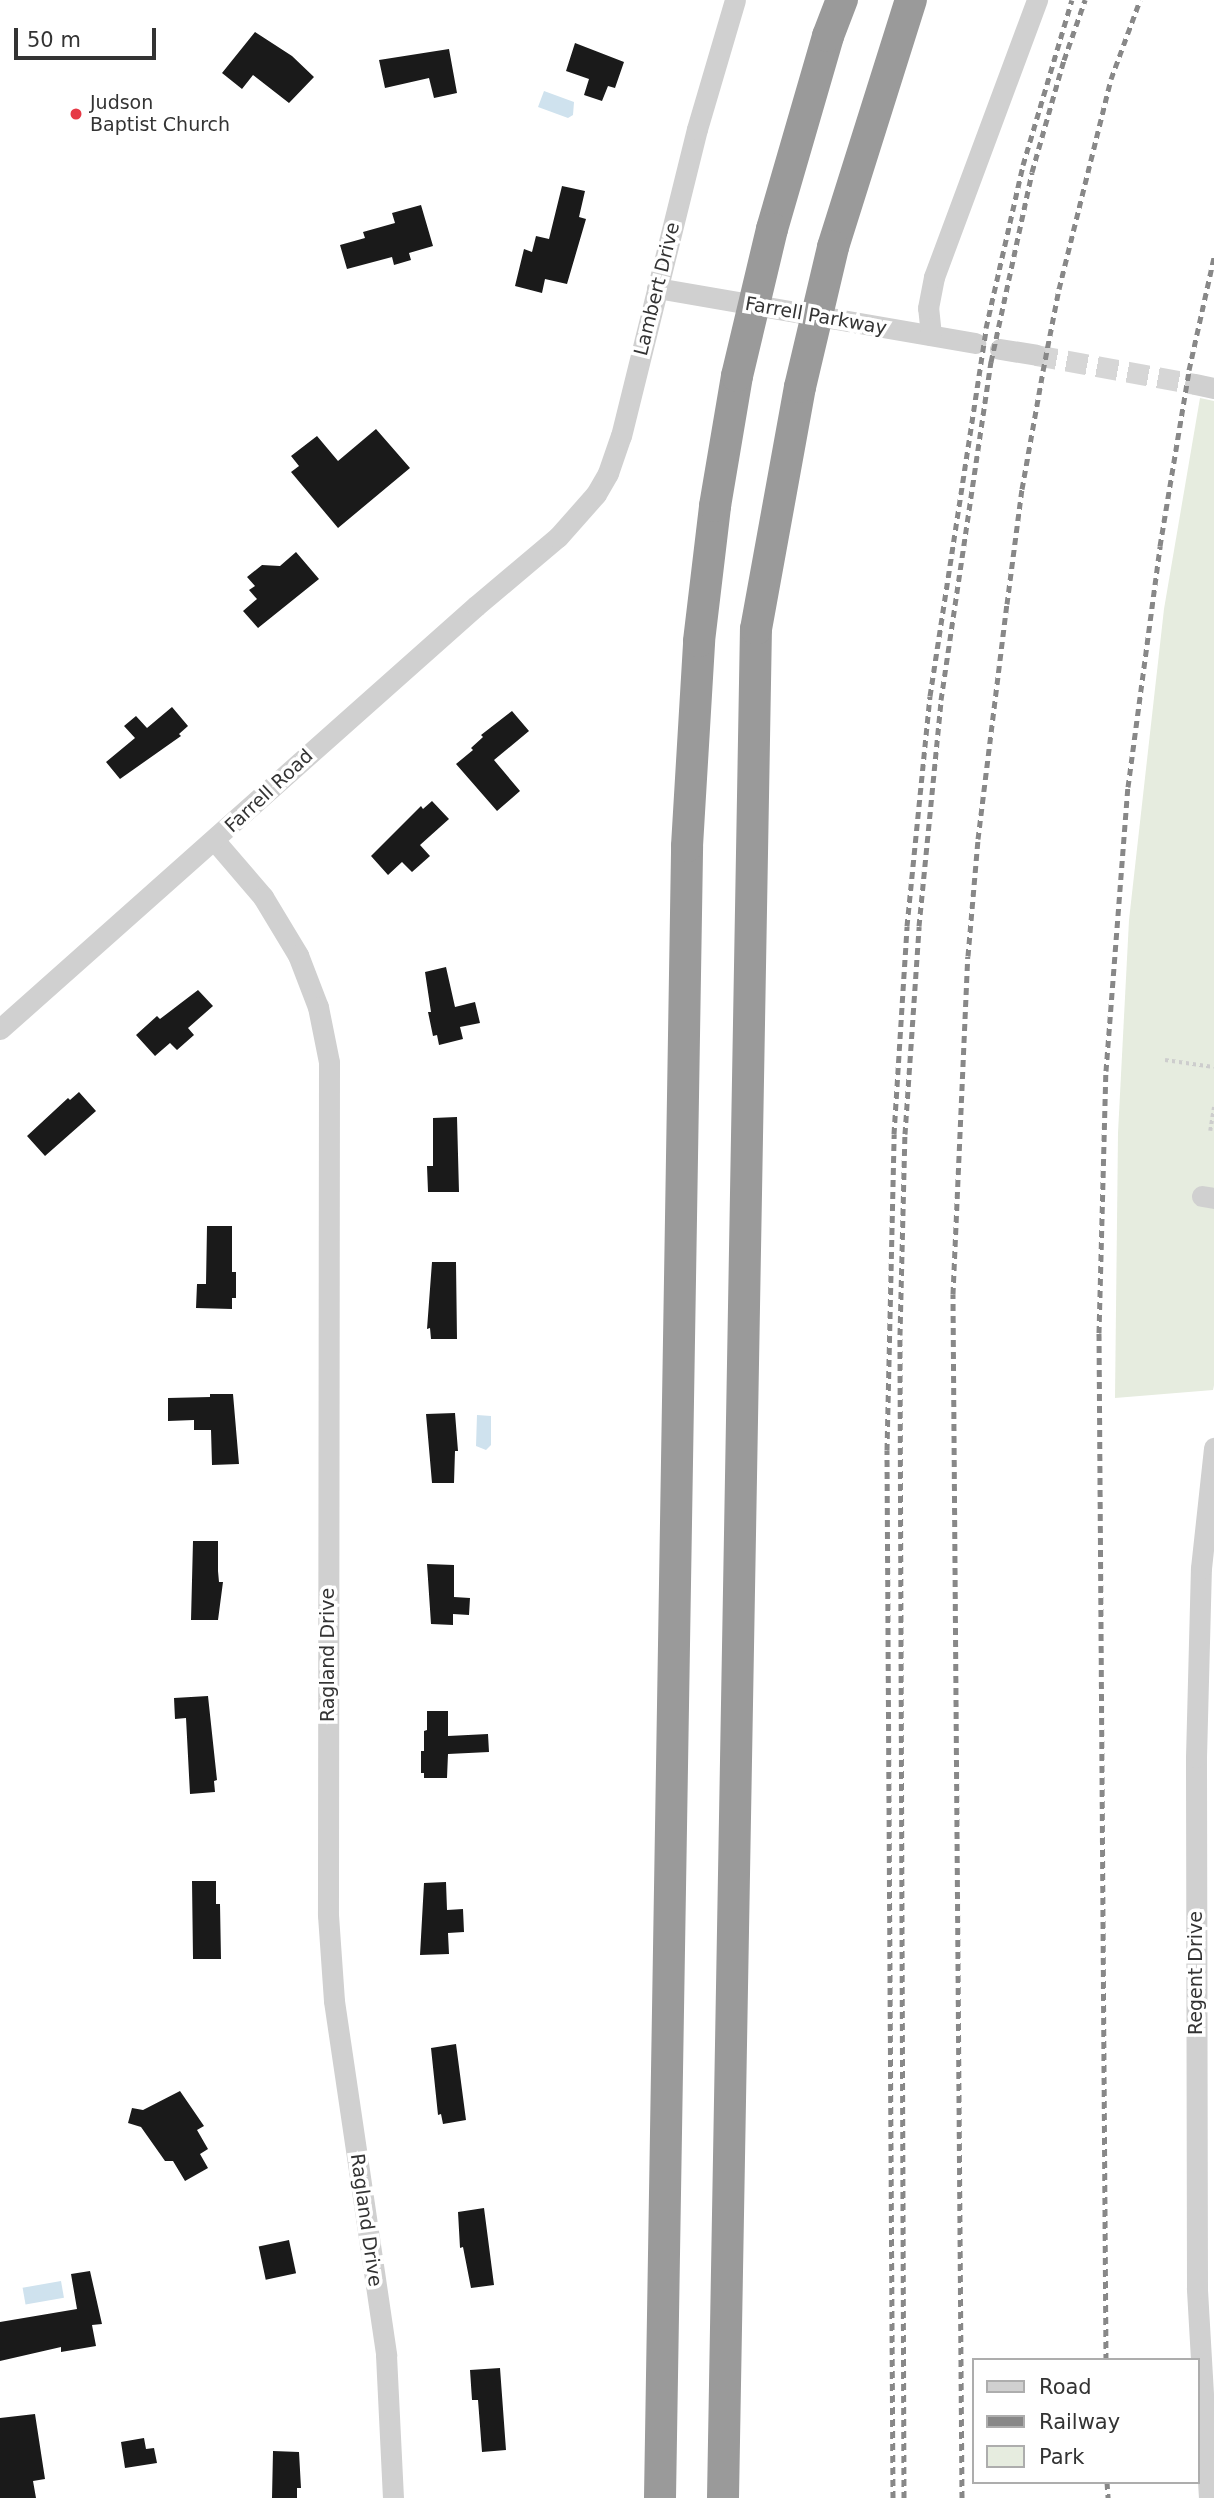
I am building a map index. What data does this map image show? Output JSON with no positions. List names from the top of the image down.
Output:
{
  "streets": {
    "street": [
      "Lambert Drive",
      "Farrell Parkway",
      "Farrell Road",
      "Ragland Drive",
      "Regent Drive"
    ]
  },
  "crossings": [
    ["Lambert Drive", "Farrell Parkway"],
    ["Lambert Drive", "Farrell Road"],
    ["Farrell Road", "Ragland Drive"]
  ],
  "places": ["Judson Baptist Church"],
  "legend": ["Road", "Railway", "Park"],
  "scale_bar": "50 m"
}
